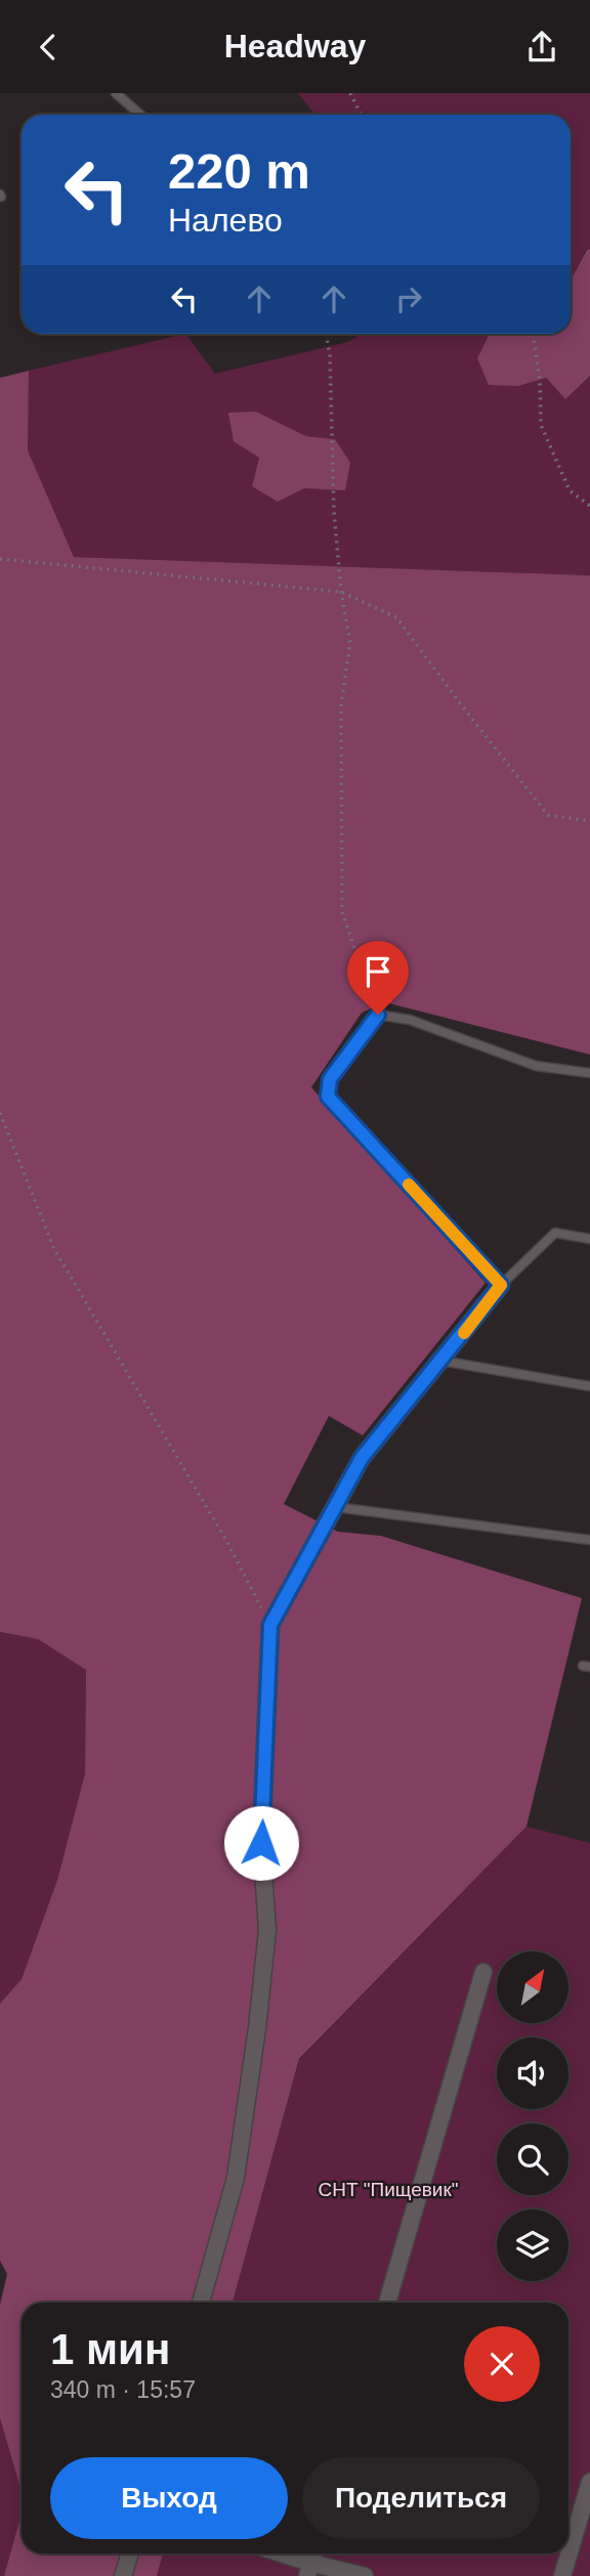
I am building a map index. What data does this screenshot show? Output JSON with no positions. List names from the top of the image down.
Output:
{
  "parks": ["СНТ \"Пищевик\""],
  "north": "top right",
  "page": {
    "header": "Headway",
    "turn": ["220 m", "Налево"],
    "heading": ["1 мин", "340 m · 15:57"],
    "buttons": ["Выход", "Поделиться"]
  }
}
